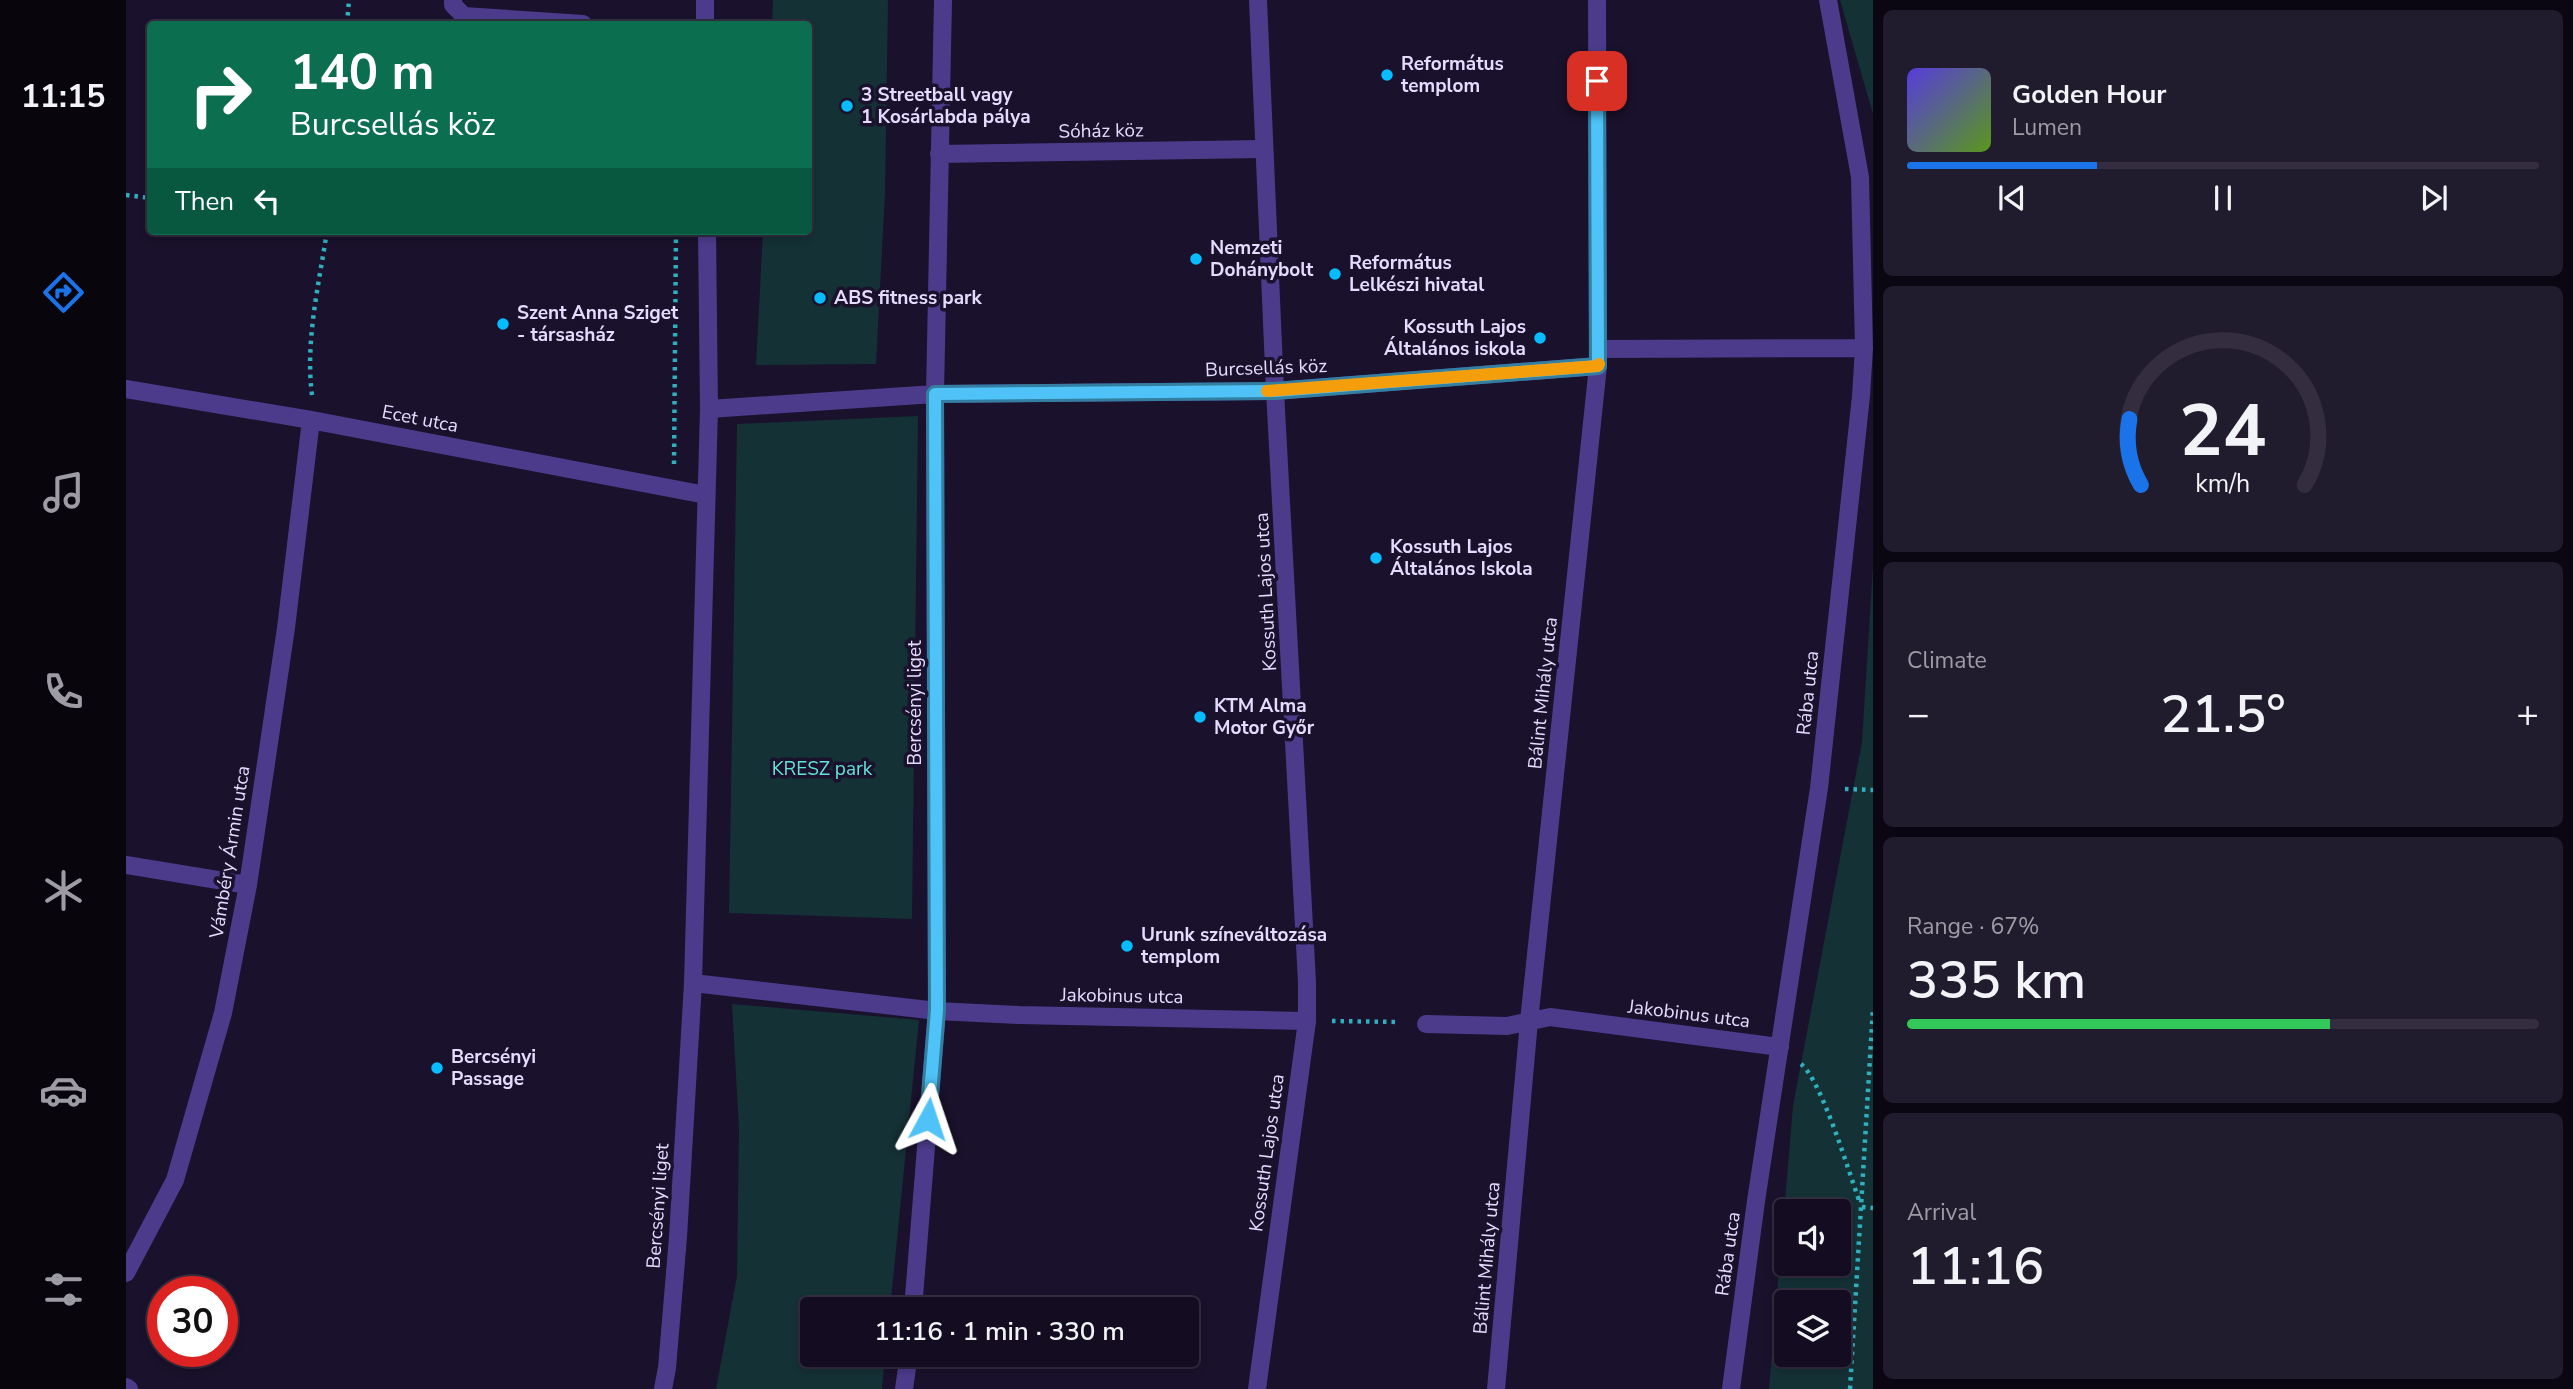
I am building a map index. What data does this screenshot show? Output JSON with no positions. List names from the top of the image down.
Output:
{
  "streets": {
    "street": [
      "Sóház köz",
      "Burcsellás köz",
      "Ecet utca",
      "Kossuth Lajos utca",
      "Bálint Mihály utca",
      "Rába utca",
      "Bercsényi liget",
      "Vámbéry Ármin utca",
      "Jakobinus utca"
    ]
  },
  "crossings": [
    ["Sóház köz", "Kossuth Lajos utca"],
    ["Sóház köz", "Bercsényi liget"],
    ["Burcsellás köz", "Kossuth Lajos utca"],
    ["Burcsellás köz", "Bálint Mihály utca"],
    ["Burcsellás köz", "Rába utca"],
    ["Burcsellás köz", "Bercsényi liget"],
    ["Ecet utca", "Bercsényi liget"],
    ["Ecet utca", "Vámbéry Ármin utca"],
    ["Kossuth Lajos utca", "Jakobinus utca"],
    ["Bálint Mihály utca", "Jakobinus utca"],
    ["Rába utca", "Jakobinus utca"],
    ["Bercsényi liget", "Jakobinus utca"]
  ],
  "parks": ["KRESZ park"],
  "places": [
    "Református templom",
    "3 Streetball vagy 1 Kosárlabda pálya",
    "Nemzeti Dohánybolt",
    "Református Lelkészi hivatal",
    "ABS fitness park",
    "Szent Anna Sziget - társasház",
    "Kossuth Lajos Általános iskola",
    "Kossuth Lajos Általános Iskola",
    "KTM Alma Motor Győr",
    "Urunk színeváltozása templom",
    "Bercsényi Passage"
  ],
  "page": {
    "tabs": "11:15",
    "turn": ["140 m", "Burcsellás köz"],
    "song": ["Golden Hour", "Lumen"],
    "then": "Then",
    "tile": [
      "Climate",
      ["Range · 67%", "335 km"],
      ["Arrival", "11:16"]
    ],
    "heat": ["−", "21.5°", "+"],
    "limit": "30",
    "trip": "11:16 · 1 min · 330 m",
    "gauge": ["24", "km/h"]
  }
}
